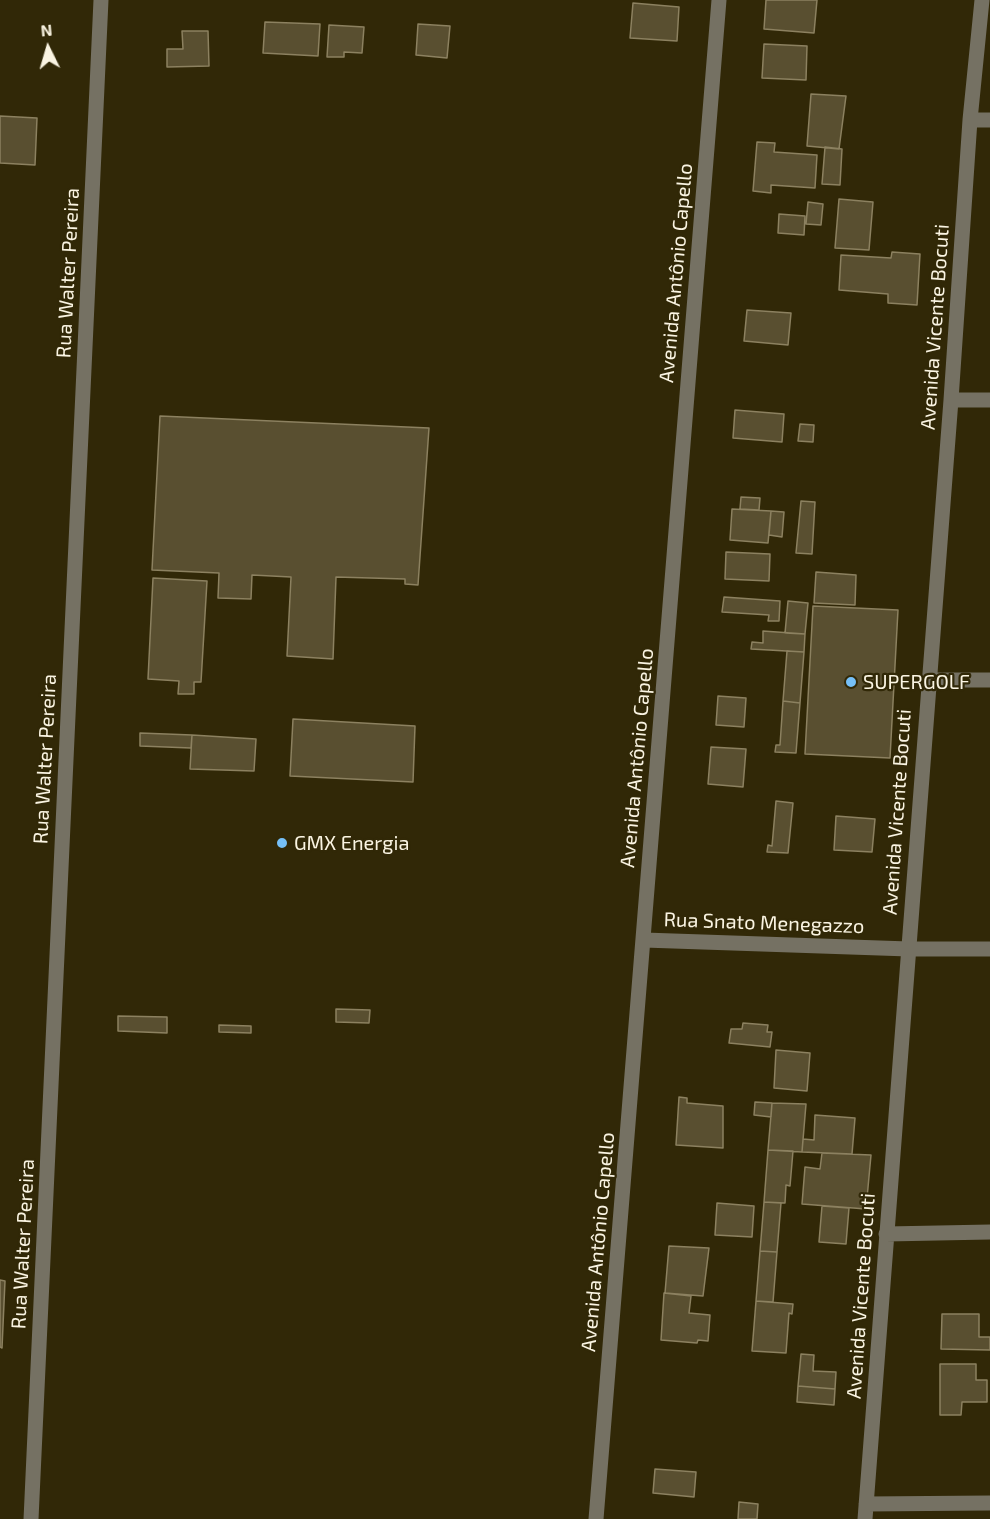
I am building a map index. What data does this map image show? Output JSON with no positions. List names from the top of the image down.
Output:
{
  "streets": {
    "street": [
      "Rua Walter Pereira",
      "Avenida Antônio Capello",
      "Avenida Vicente Bocuti",
      "Rua Snato Menegazzo"
    ]
  },
  "crossings": [
    ["Avenida Antônio Capello", "Rua Snato Menegazzo"],
    ["Avenida Vicente Bocuti", "Rua Snato Menegazzo"]
  ],
  "places": ["SUPERGOLF", "GMX Energia"],
  "north": "top"
}
